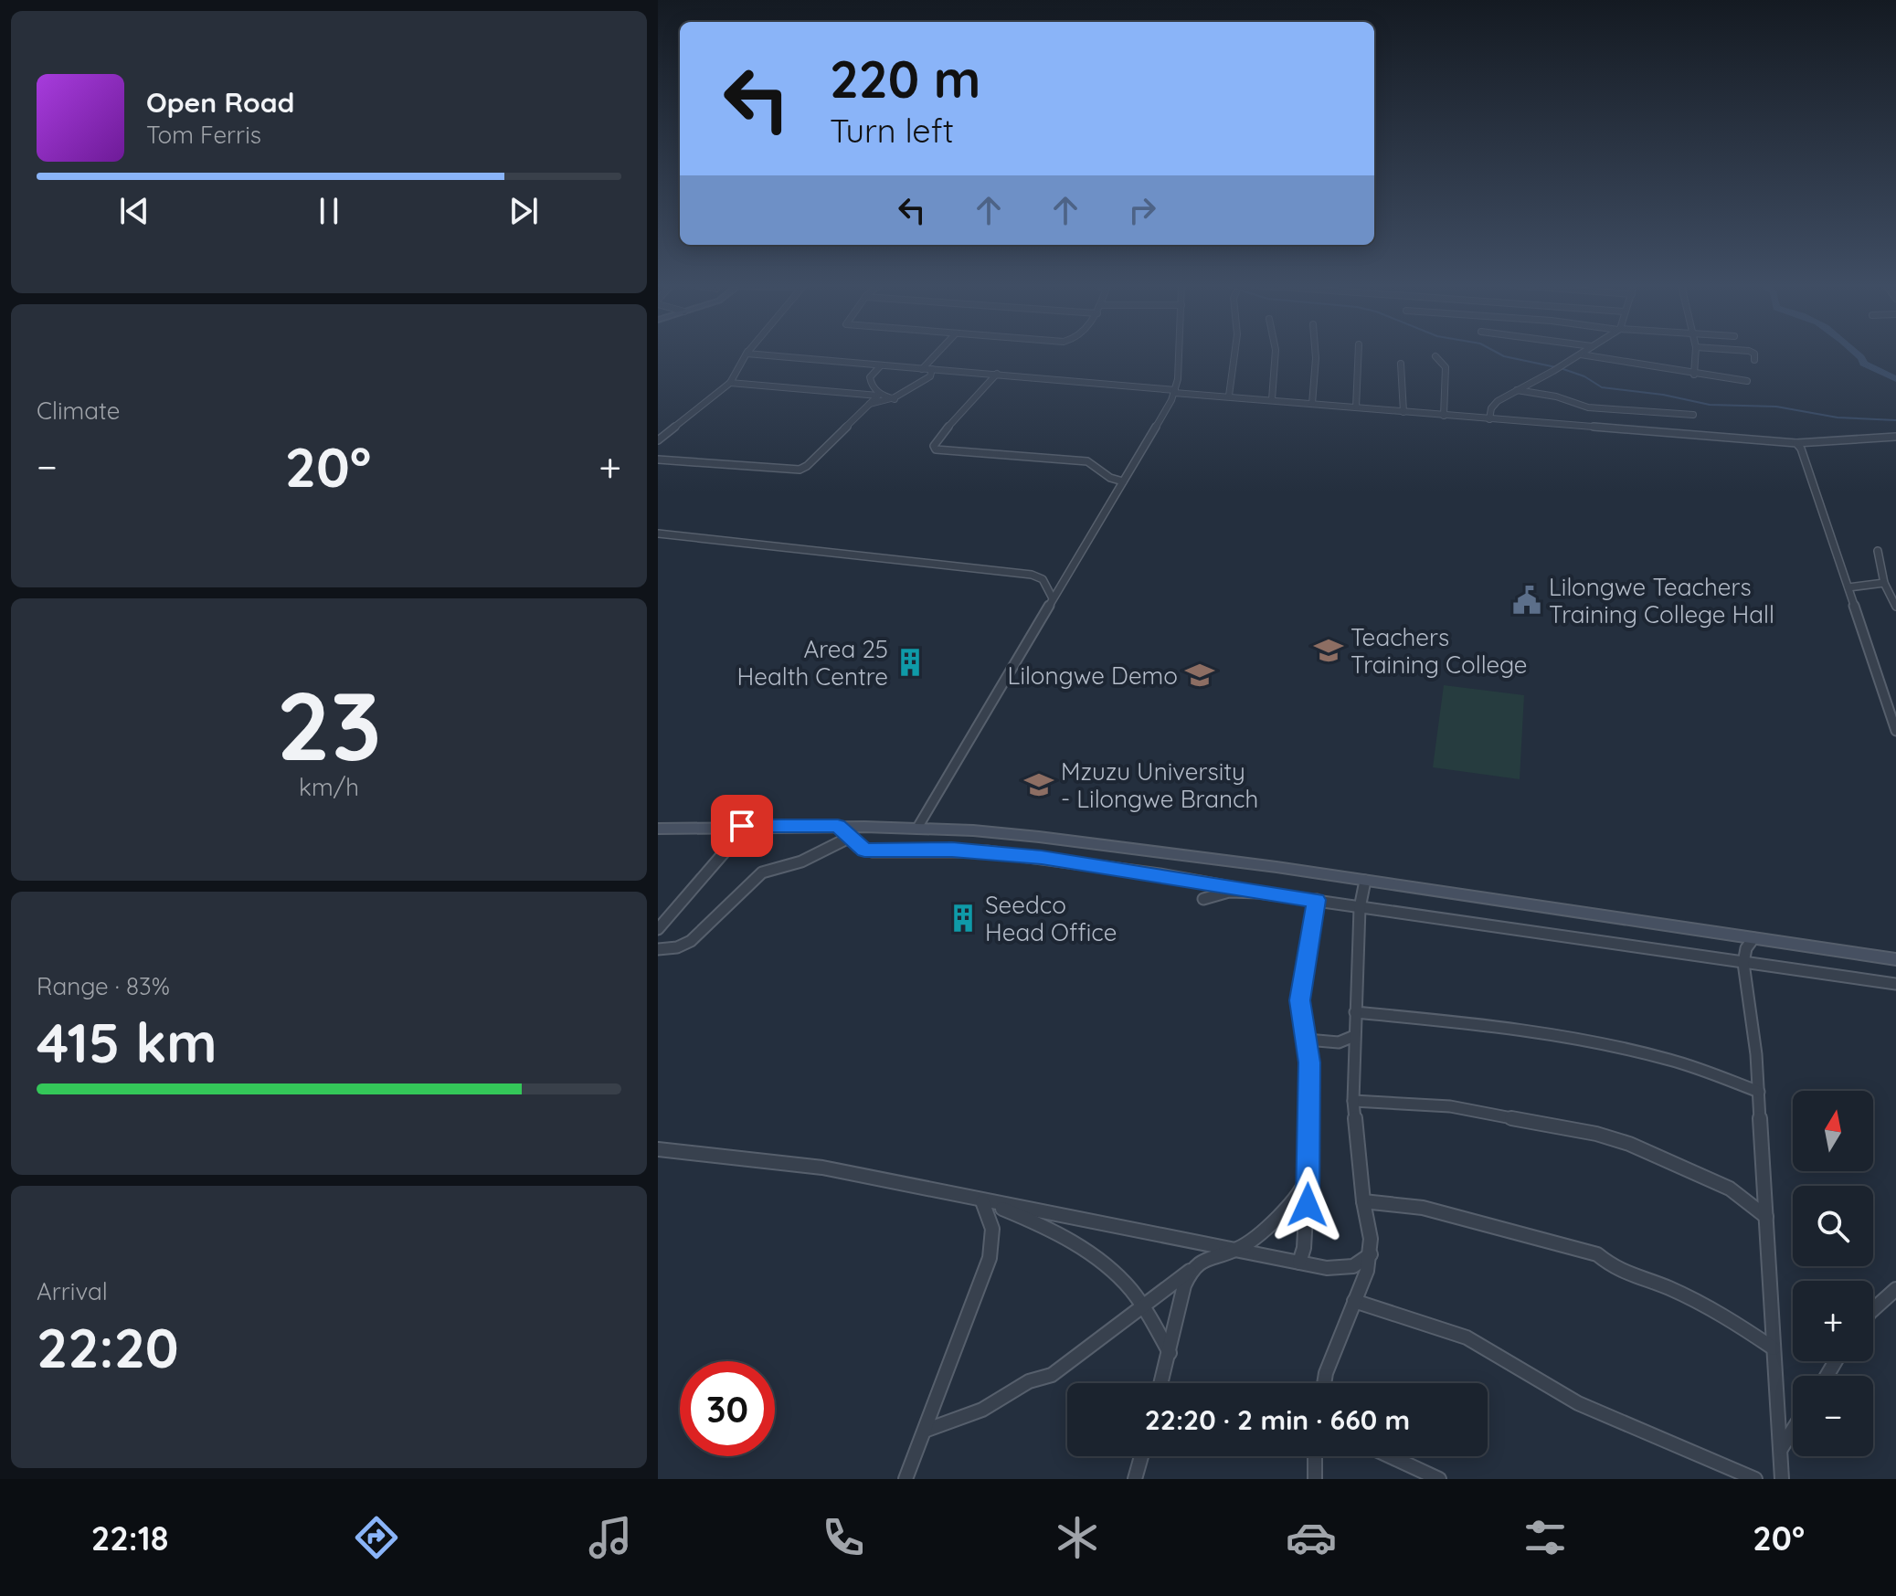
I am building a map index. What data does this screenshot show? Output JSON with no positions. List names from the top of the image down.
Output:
{
  "places": {
    "public building": ["Lilongwe Teachers Training College Hall"],
    "school or university": ["Teachers Training College", "Lilongwe Demo", "Mzuzu University - Lilongwe Branch"],
    "building": ["Area 25 Health Centre", "Seedco Head Office"]
  },
  "north": "top",
  "page": {
    "turn": ["220 m", "Turn left"],
    "song": ["Open Road", "Tom Ferris"],
    "tile": [
      "Climate",
      ["23", "km/h"],
      ["Range · 83%", "415 km"],
      ["Arrival", "22:20"]
    ],
    "heat": ["−", "20°", "+"],
    "map_buttons": ["+", "−"],
    "limit": "30",
    "trip": "22:20 · 2 min · 660 m",
    "tabs": ["22:18", "20°"]
  }
}
